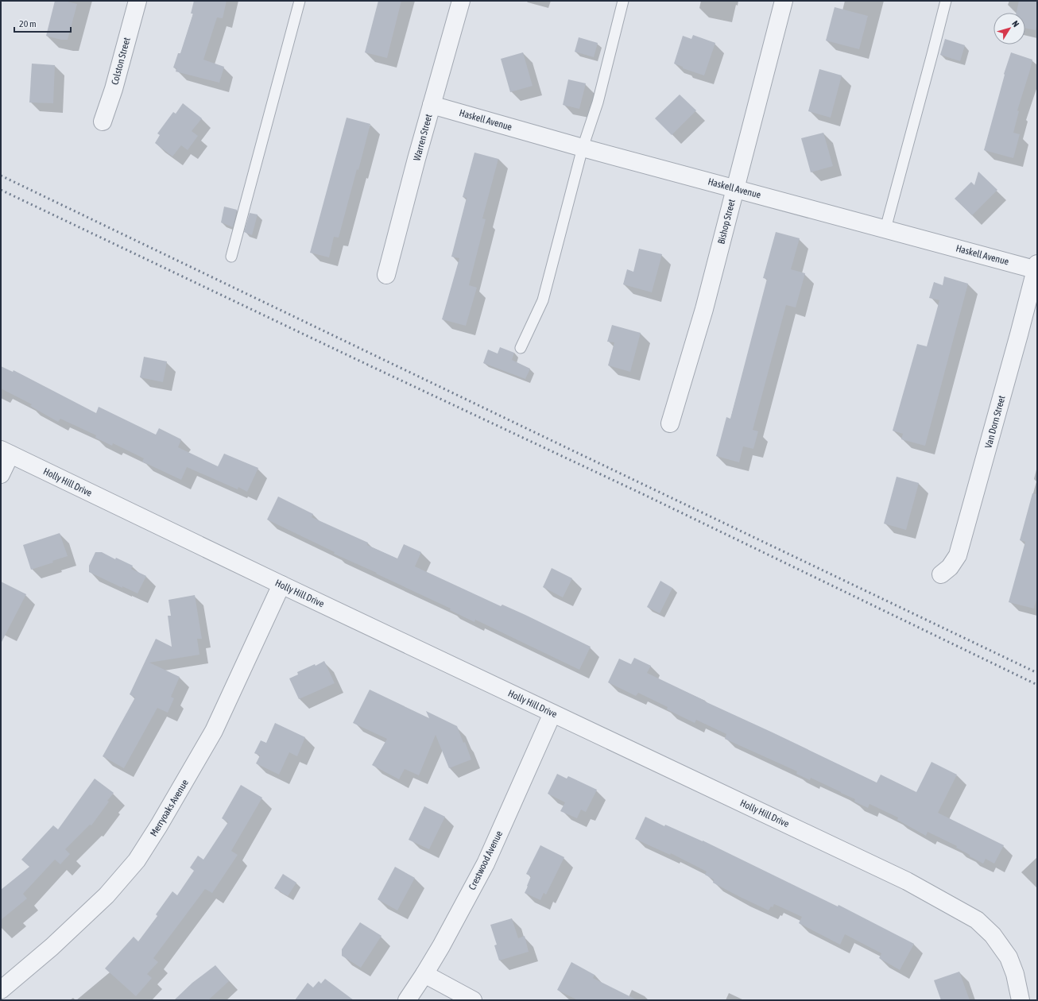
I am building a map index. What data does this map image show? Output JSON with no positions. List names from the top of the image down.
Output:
{
  "streets": {
    "street": [
      "Colston Street",
      "Haskell Avenue",
      "Warren Street",
      "Bishop Street",
      "Van Dorn Street",
      "Holly Hill Drive",
      "Merryoaks Avenue",
      "Crestwood Avenue"
    ]
  },
  "crossings": [
    ["Haskell Avenue", "Warren Street"],
    ["Haskell Avenue", "Bishop Street"],
    ["Haskell Avenue", "Van Dorn Street"],
    ["Holly Hill Drive", "Merryoaks Avenue"],
    ["Holly Hill Drive", "Crestwood Avenue"]
  ],
  "scale_bar": "20 m",
  "north": "top right"
}
